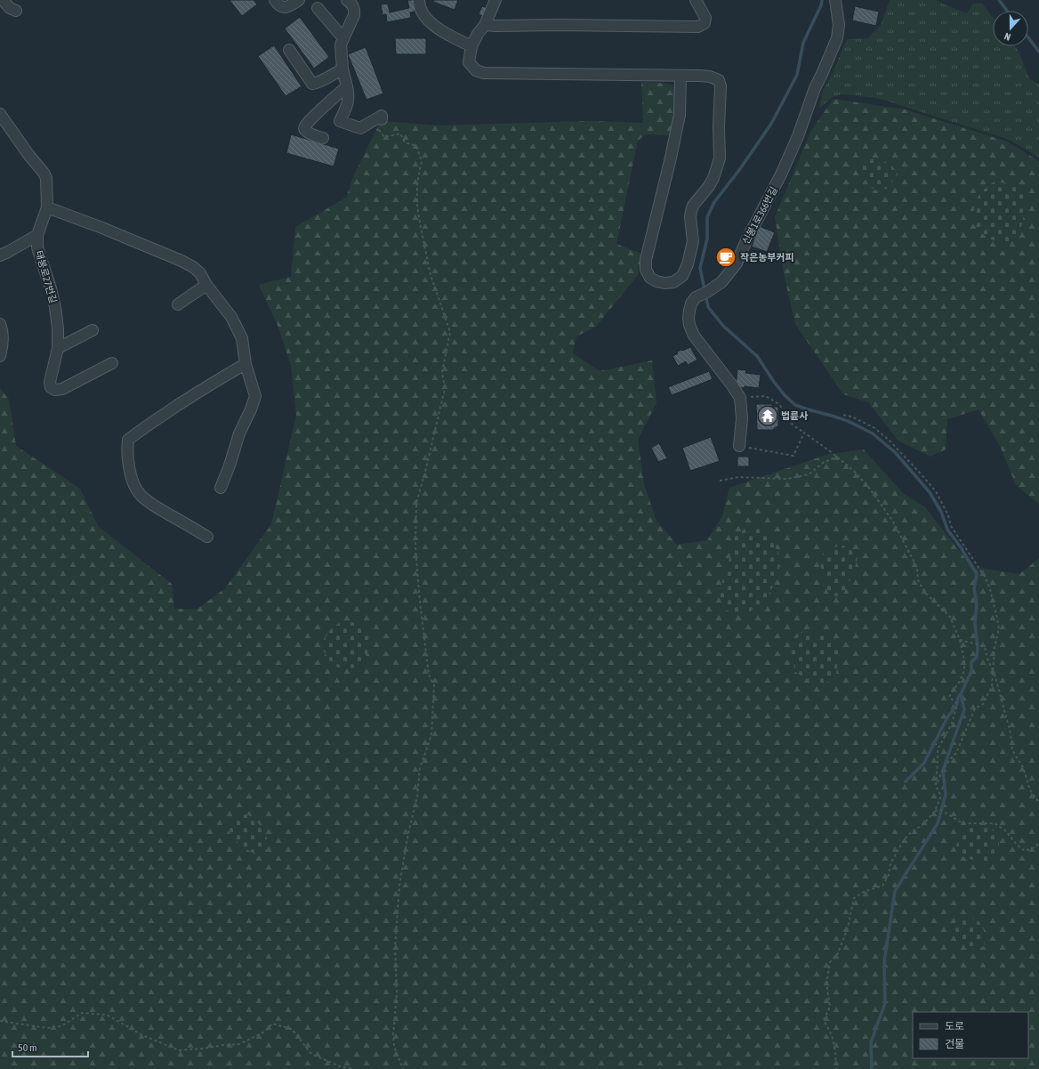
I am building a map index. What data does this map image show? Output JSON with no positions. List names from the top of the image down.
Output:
{
  "streets": {
    "street": ["신봉1로366번길", "태봉로27번길"]
  },
  "places": {
    "cafe": ["작은농부커피"],
    "temple": ["법륜사"]
  },
  "legend": ["도로", "건물"],
  "scale_bar": "50 m",
  "north": "bottom"
}
